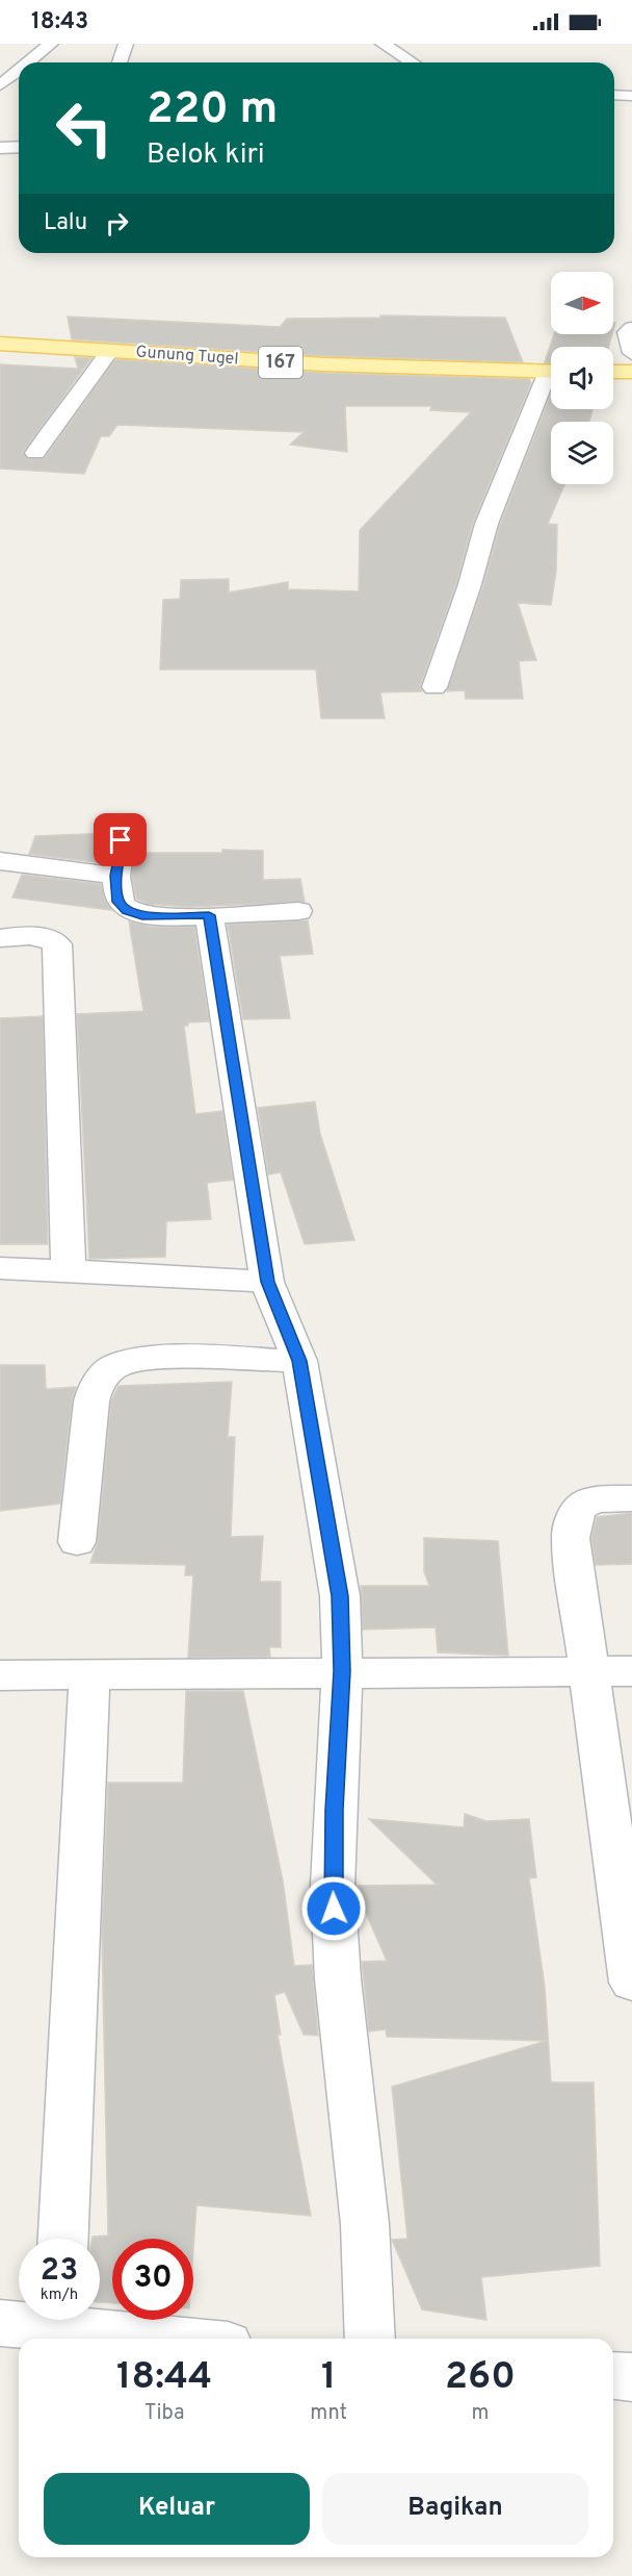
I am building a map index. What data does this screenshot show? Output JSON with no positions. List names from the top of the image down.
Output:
{
  "streets": {
    "main road": ["Gunung Tugel", "167"]
  },
  "north": "right",
  "page": {
    "status": "18:43",
    "turn": ["220 m", "Belok kiri"],
    "then": "Lalu",
    "speed": "23 km/h",
    "limit": "30",
    "eta": [
      "18:44",
      "Tiba",
      "1",
      "mnt",
      "260",
      "m"
    ],
    "buttons": ["Keluar", "Bagikan"]
  }
}
